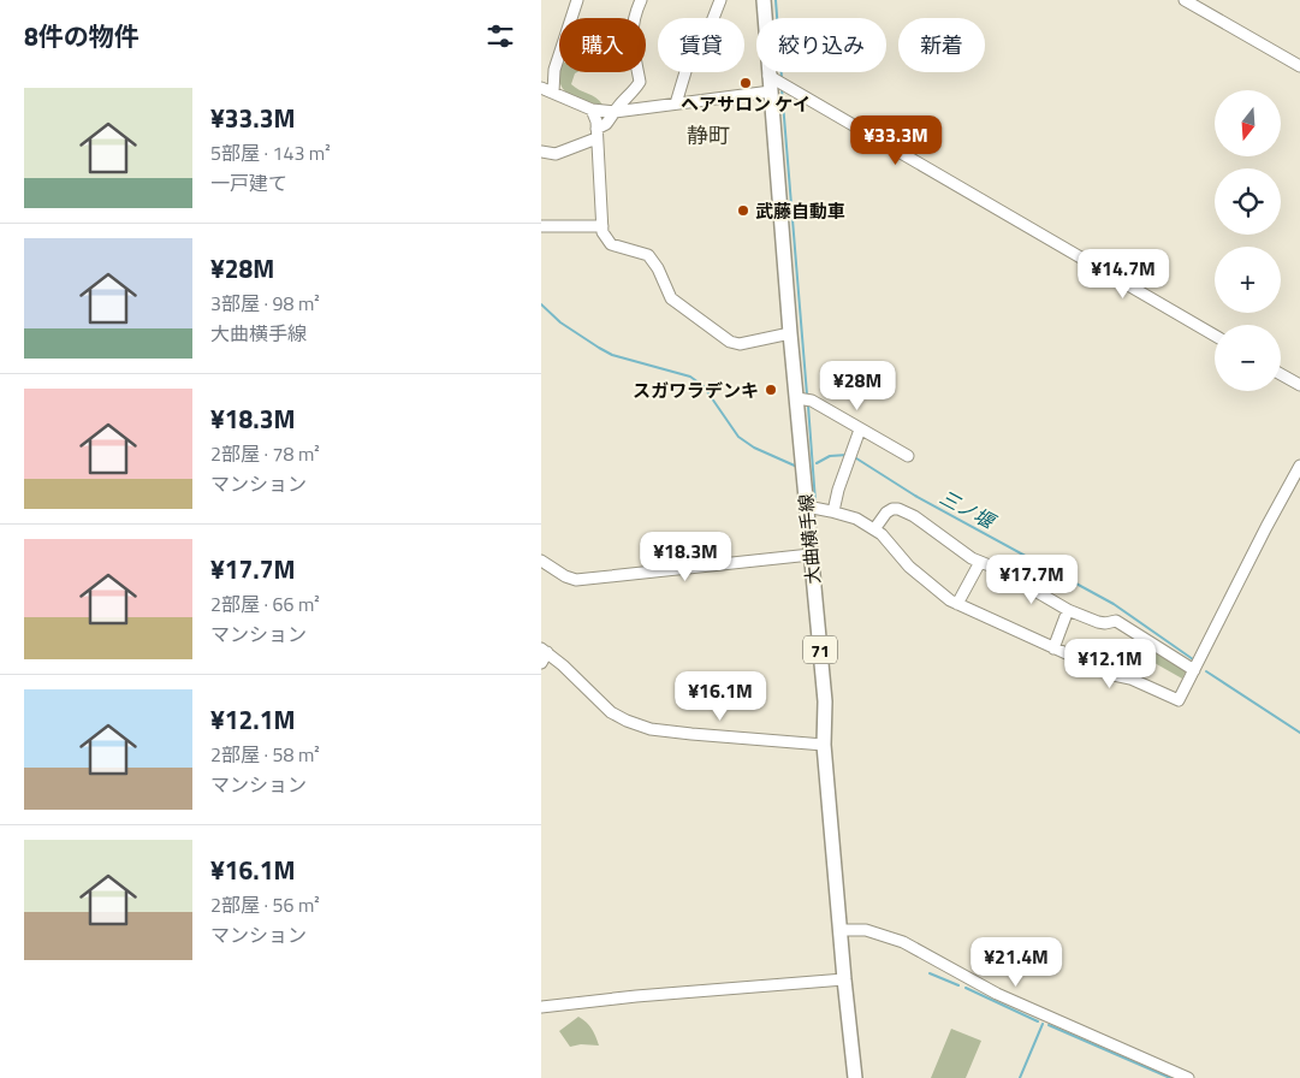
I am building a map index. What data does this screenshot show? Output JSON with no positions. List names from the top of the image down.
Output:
{
  "streets": {
    "main road": ["大曲横手線", "71"]
  },
  "districts": ["静町"],
  "water": ["三ノ堰"],
  "places": ["ヘアサロン ケイ", "武藤自動車", "スガワラデンキ"],
  "north": "bottom",
  "page": {
    "heading": "8件の物件",
    "chip": [
      "購入",
      "賃貸",
      "絞り込み",
      "新着"
    ],
    "list": [
      {
        "name": "¥33.3M",
        "note": "5部屋 · 143 m² · 一戸建て"
      },
      {
        "name": "¥28M",
        "note": "3部屋 · 98 m² · 大曲横手線"
      },
      {
        "name": "¥18.3M",
        "note": "2部屋 · 78 m² · マンション"
      },
      {
        "name": "¥17.7M",
        "note": "2部屋 · 66 m² · マンション"
      },
      {
        "name": "¥12.1M",
        "note": "2部屋 · 58 m² · マンション"
      },
      {
        "name": "¥16.1M",
        "note": "2部屋 · 56 m² · マンション"
      }
    ],
    "map_buttons": ["+", "−"],
    "price": [
      "¥33.3M",
      "¥14.7M",
      "¥28M",
      "¥18.3M",
      "¥17.7M",
      "¥12.1M",
      "¥16.1M",
      "¥21.4M"
    ]
  }
}
